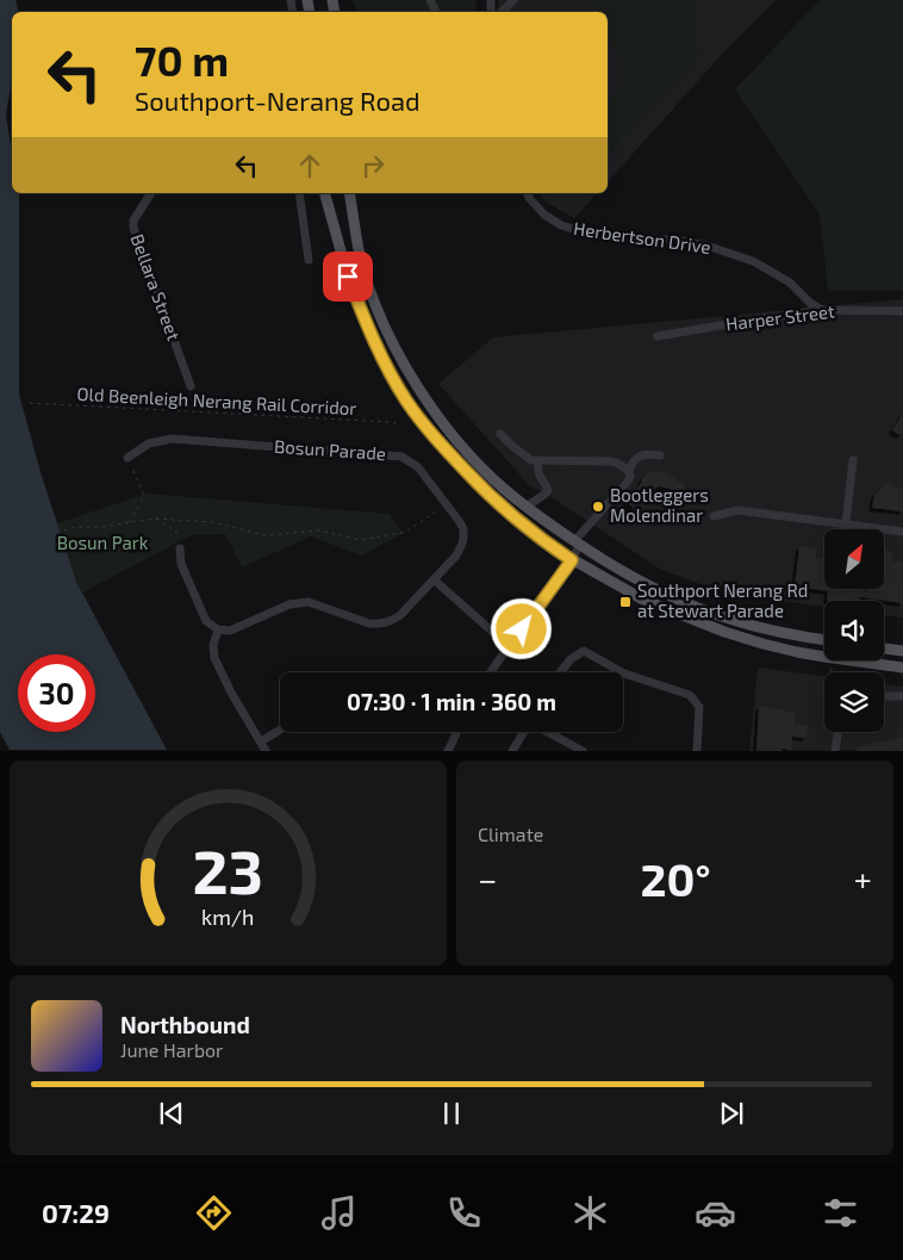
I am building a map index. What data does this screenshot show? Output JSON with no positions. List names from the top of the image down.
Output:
{
  "streets": {
    "street": [
      "Herbertson Drive",
      "Bellara Street",
      "Harper Street",
      "Bosun Parade"
    ],
    "path": ["Old Beenleigh Nerang Rail Corridor"]
  },
  "crossings": [
    ["Herbertson Drive", "Harper Street"]
  ],
  "parks": ["Bosun Park"],
  "places": {
    "other": ["Bootleggers Molendinar"],
    "transit": ["Southport Nerang Rd at Stewart Parade"]
  },
  "north": "top right",
  "page": {
    "turn": ["70 m", "Southport-Nerang Road"],
    "limit": "30",
    "trip": "07:30 · 1 min · 360 m",
    "tile": "Climate",
    "heat": ["−", "20°", "+"],
    "song": ["Northbound", "June Harbor"],
    "tabs": "07:29",
    "gauge": ["23", "km/h"]
  }
}
